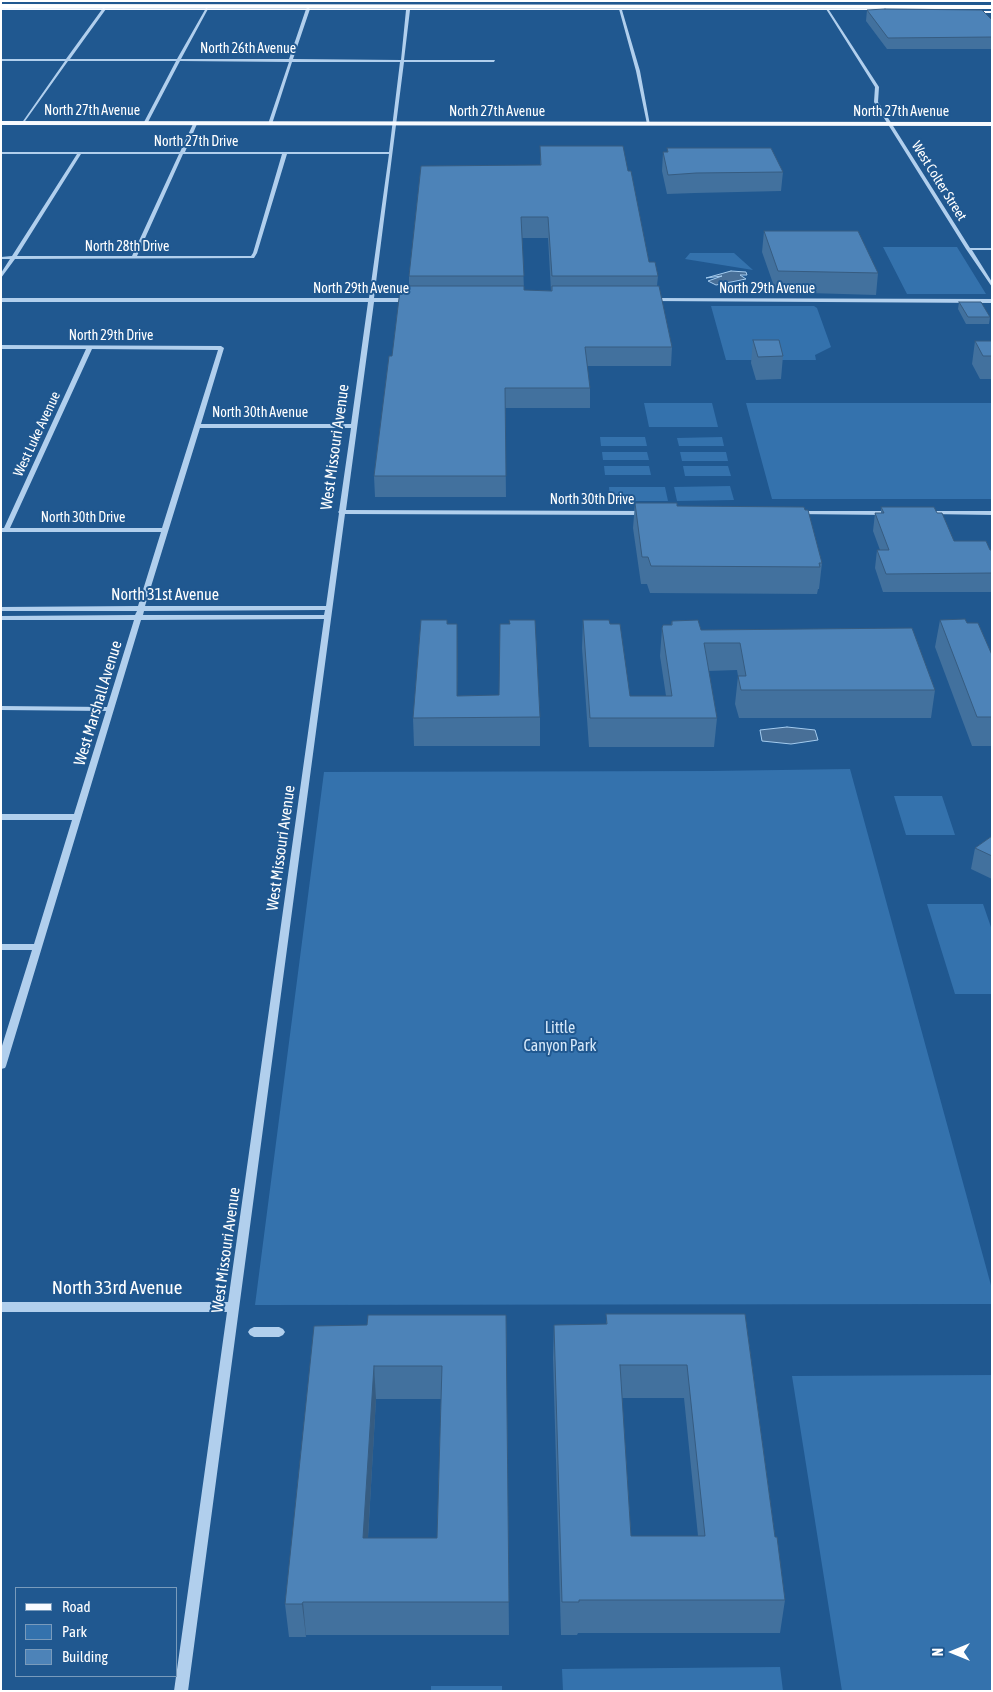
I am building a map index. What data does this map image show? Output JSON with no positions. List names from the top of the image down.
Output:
{
  "streets": {
    "main road": ["North 27th Avenue"],
    "street": [
      "North 26th Avenue",
      "North 27th Drive",
      "West Colter Street",
      "North 28th Drive",
      "North 29th Avenue",
      "North 29th Drive",
      "North 30th Avenue",
      "West Luke Avenue",
      "West Missouri Avenue",
      "North 30th Drive",
      "North 31st Avenue",
      "West Marshall Avenue",
      "North 33rd Avenue"
    ]
  },
  "crossings": [
    ["North 26th Avenue", "West Missouri Avenue"],
    ["North 27th Avenue", "West Colter Street"],
    ["North 27th Avenue", "West Missouri Avenue"],
    ["North 27th Drive", "North 28th Drive"],
    ["North 27th Drive", "West Missouri Avenue"],
    ["North 29th Avenue", "West Missouri Avenue"],
    ["North 29th Drive", "West Luke Avenue"],
    ["North 29th Drive", "West Marshall Avenue"],
    ["North 30th Avenue", "West Missouri Avenue"],
    ["North 30th Avenue", "West Marshall Avenue"],
    ["West Luke Avenue", "North 30th Drive"],
    ["West Missouri Avenue", "North 30th Drive"],
    ["West Missouri Avenue", "North 31st Avenue"],
    ["West Missouri Avenue", "North 33rd Avenue"],
    ["North 30th Drive", "West Marshall Avenue"],
    ["North 31st Avenue", "West Marshall Avenue"]
  ],
  "parks": ["Little Canyon Park"],
  "legend": ["Road", "Park", "Building"],
  "north": "left"
}
